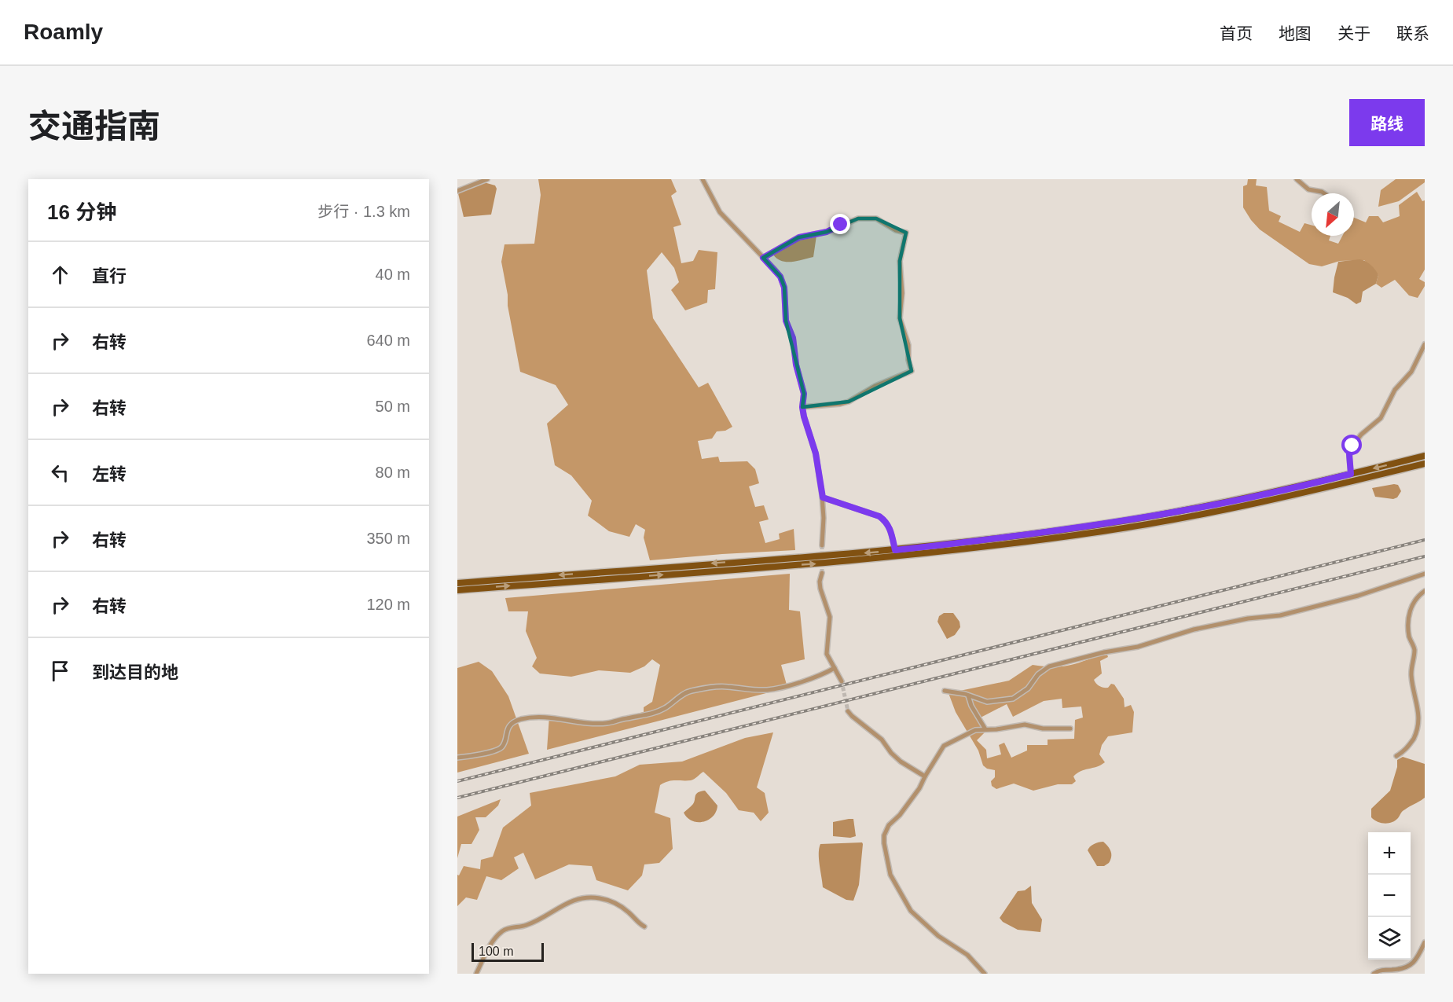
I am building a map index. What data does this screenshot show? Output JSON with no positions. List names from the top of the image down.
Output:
{
  "scale_bar": "100 m",
  "north": "bottom left",
  "page": {
    "header": "Roamly",
    "nav": [
      "首页",
      "地图",
      "关于",
      "联系"
    ],
    "title": "交通指南",
    "buttons": "路线",
    "heading": ["16 分钟", "步行 · 1.3 km"],
    "list": [
      ["直行", "40 m"],
      ["右转", "640 m"],
      ["右转", "50 m"],
      ["左转", "80 m"],
      ["右转", "350 m"],
      ["右转", "120 m"],
      "到达目的地"
    ],
    "map_buttons": ["+", "−"],
    "scale": "100 m"
  }
}
